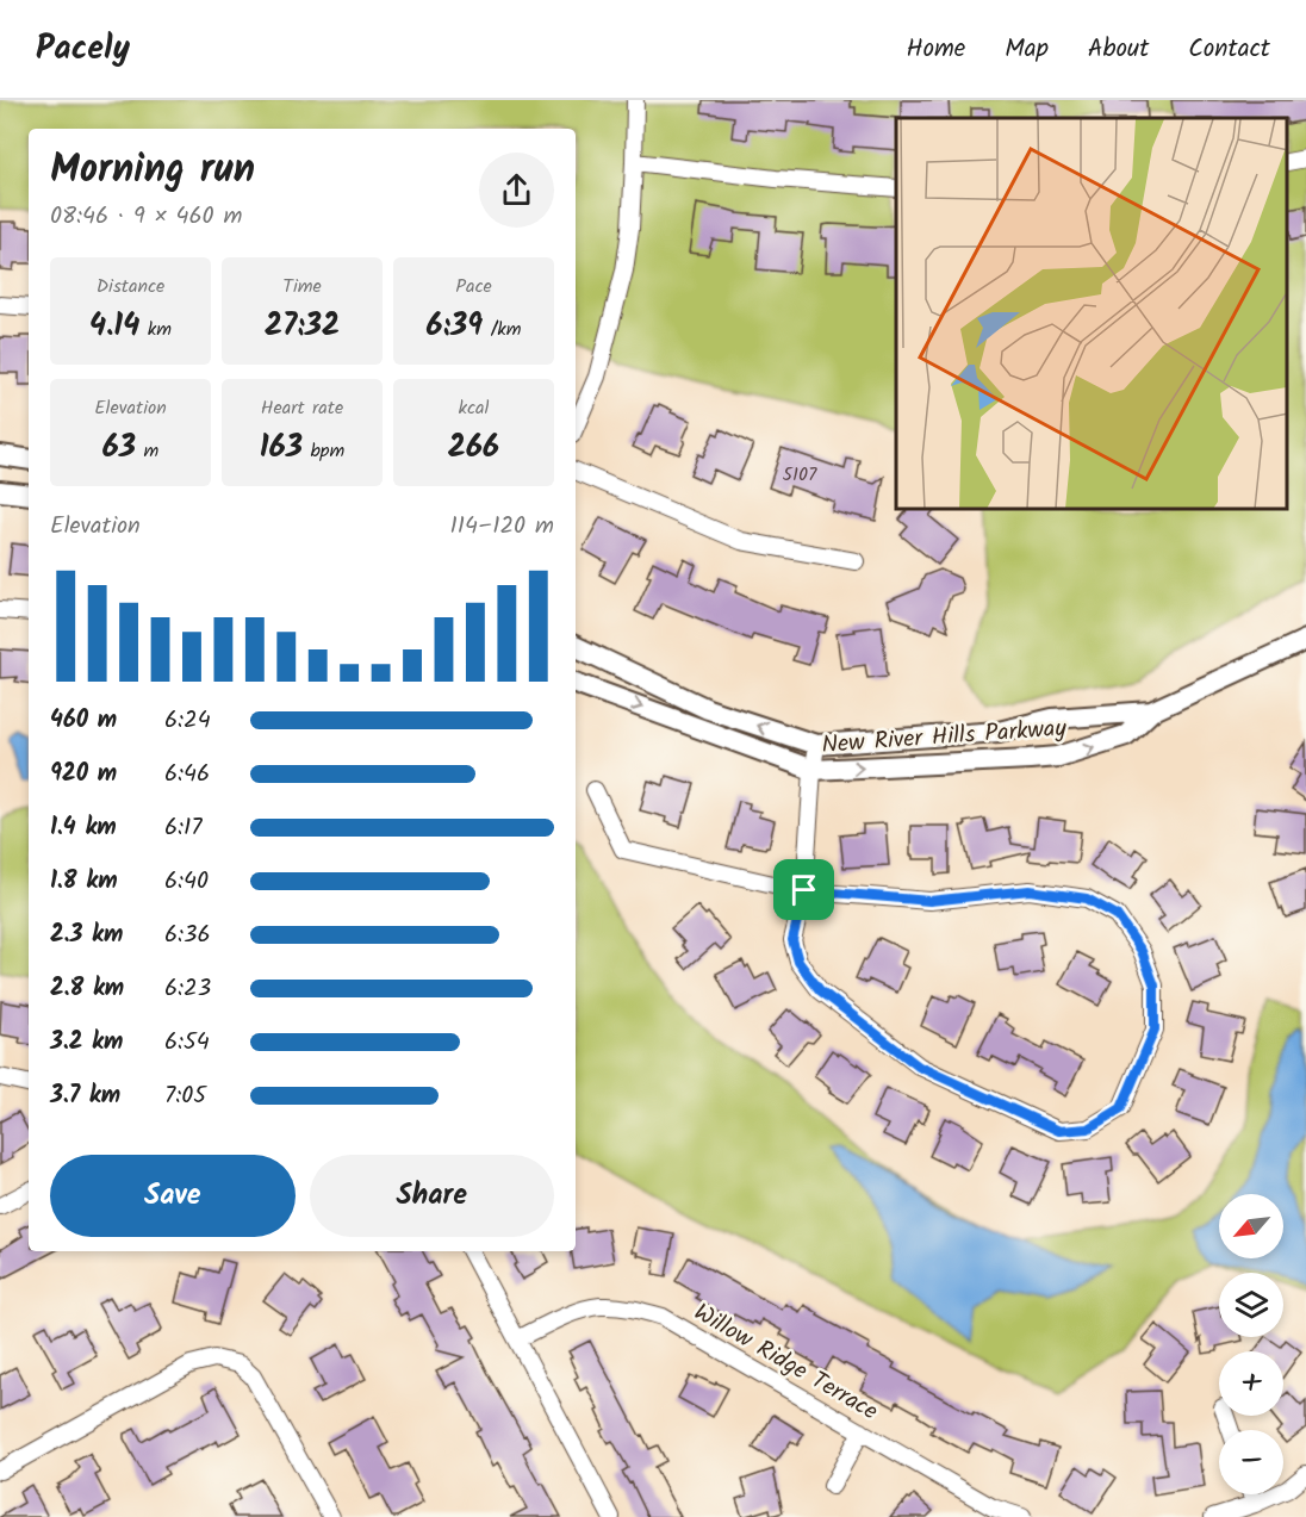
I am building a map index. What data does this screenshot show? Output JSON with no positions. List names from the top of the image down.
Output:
{
  "streets": {
    "street": ["New River Hills Parkway", "Willow Ridge Terrace"]
  },
  "house_numbers": ["5107"],
  "north": "bottom left",
  "page": {
    "header": "Pacely",
    "nav": [
      "Home",
      "Map",
      "About",
      "Contact"
    ],
    "heading": ["Morning run", "08:46 · 9 × 460 m"],
    "stats": [
      ["Distance", "4.14 km"],
      ["Time", "27:32"],
      ["Pace", "6:39 /km"],
      ["Elevation", "63 m"],
      ["Heart rate", "163 bpm"],
      ["kcal", "266"]
    ],
    "chart": ["Elevation", "114–120 m"],
    "list": [
      {
        "name": "460 m",
        "note": "6:24"
      },
      {
        "name": "920 m",
        "note": "6:46"
      },
      {
        "name": "1.4 km",
        "note": "6:17"
      },
      {
        "name": "1.8 km",
        "note": "6:40"
      },
      {
        "name": "2.3 km",
        "note": "6:36"
      },
      {
        "name": "2.8 km",
        "note": "6:23"
      },
      {
        "name": "3.2 km",
        "note": "6:54"
      },
      {
        "name": "3.7 km",
        "note": "7:05"
      }
    ],
    "buttons": ["Save", "Share"],
    "map_buttons": ["+", "−"]
  }
}
